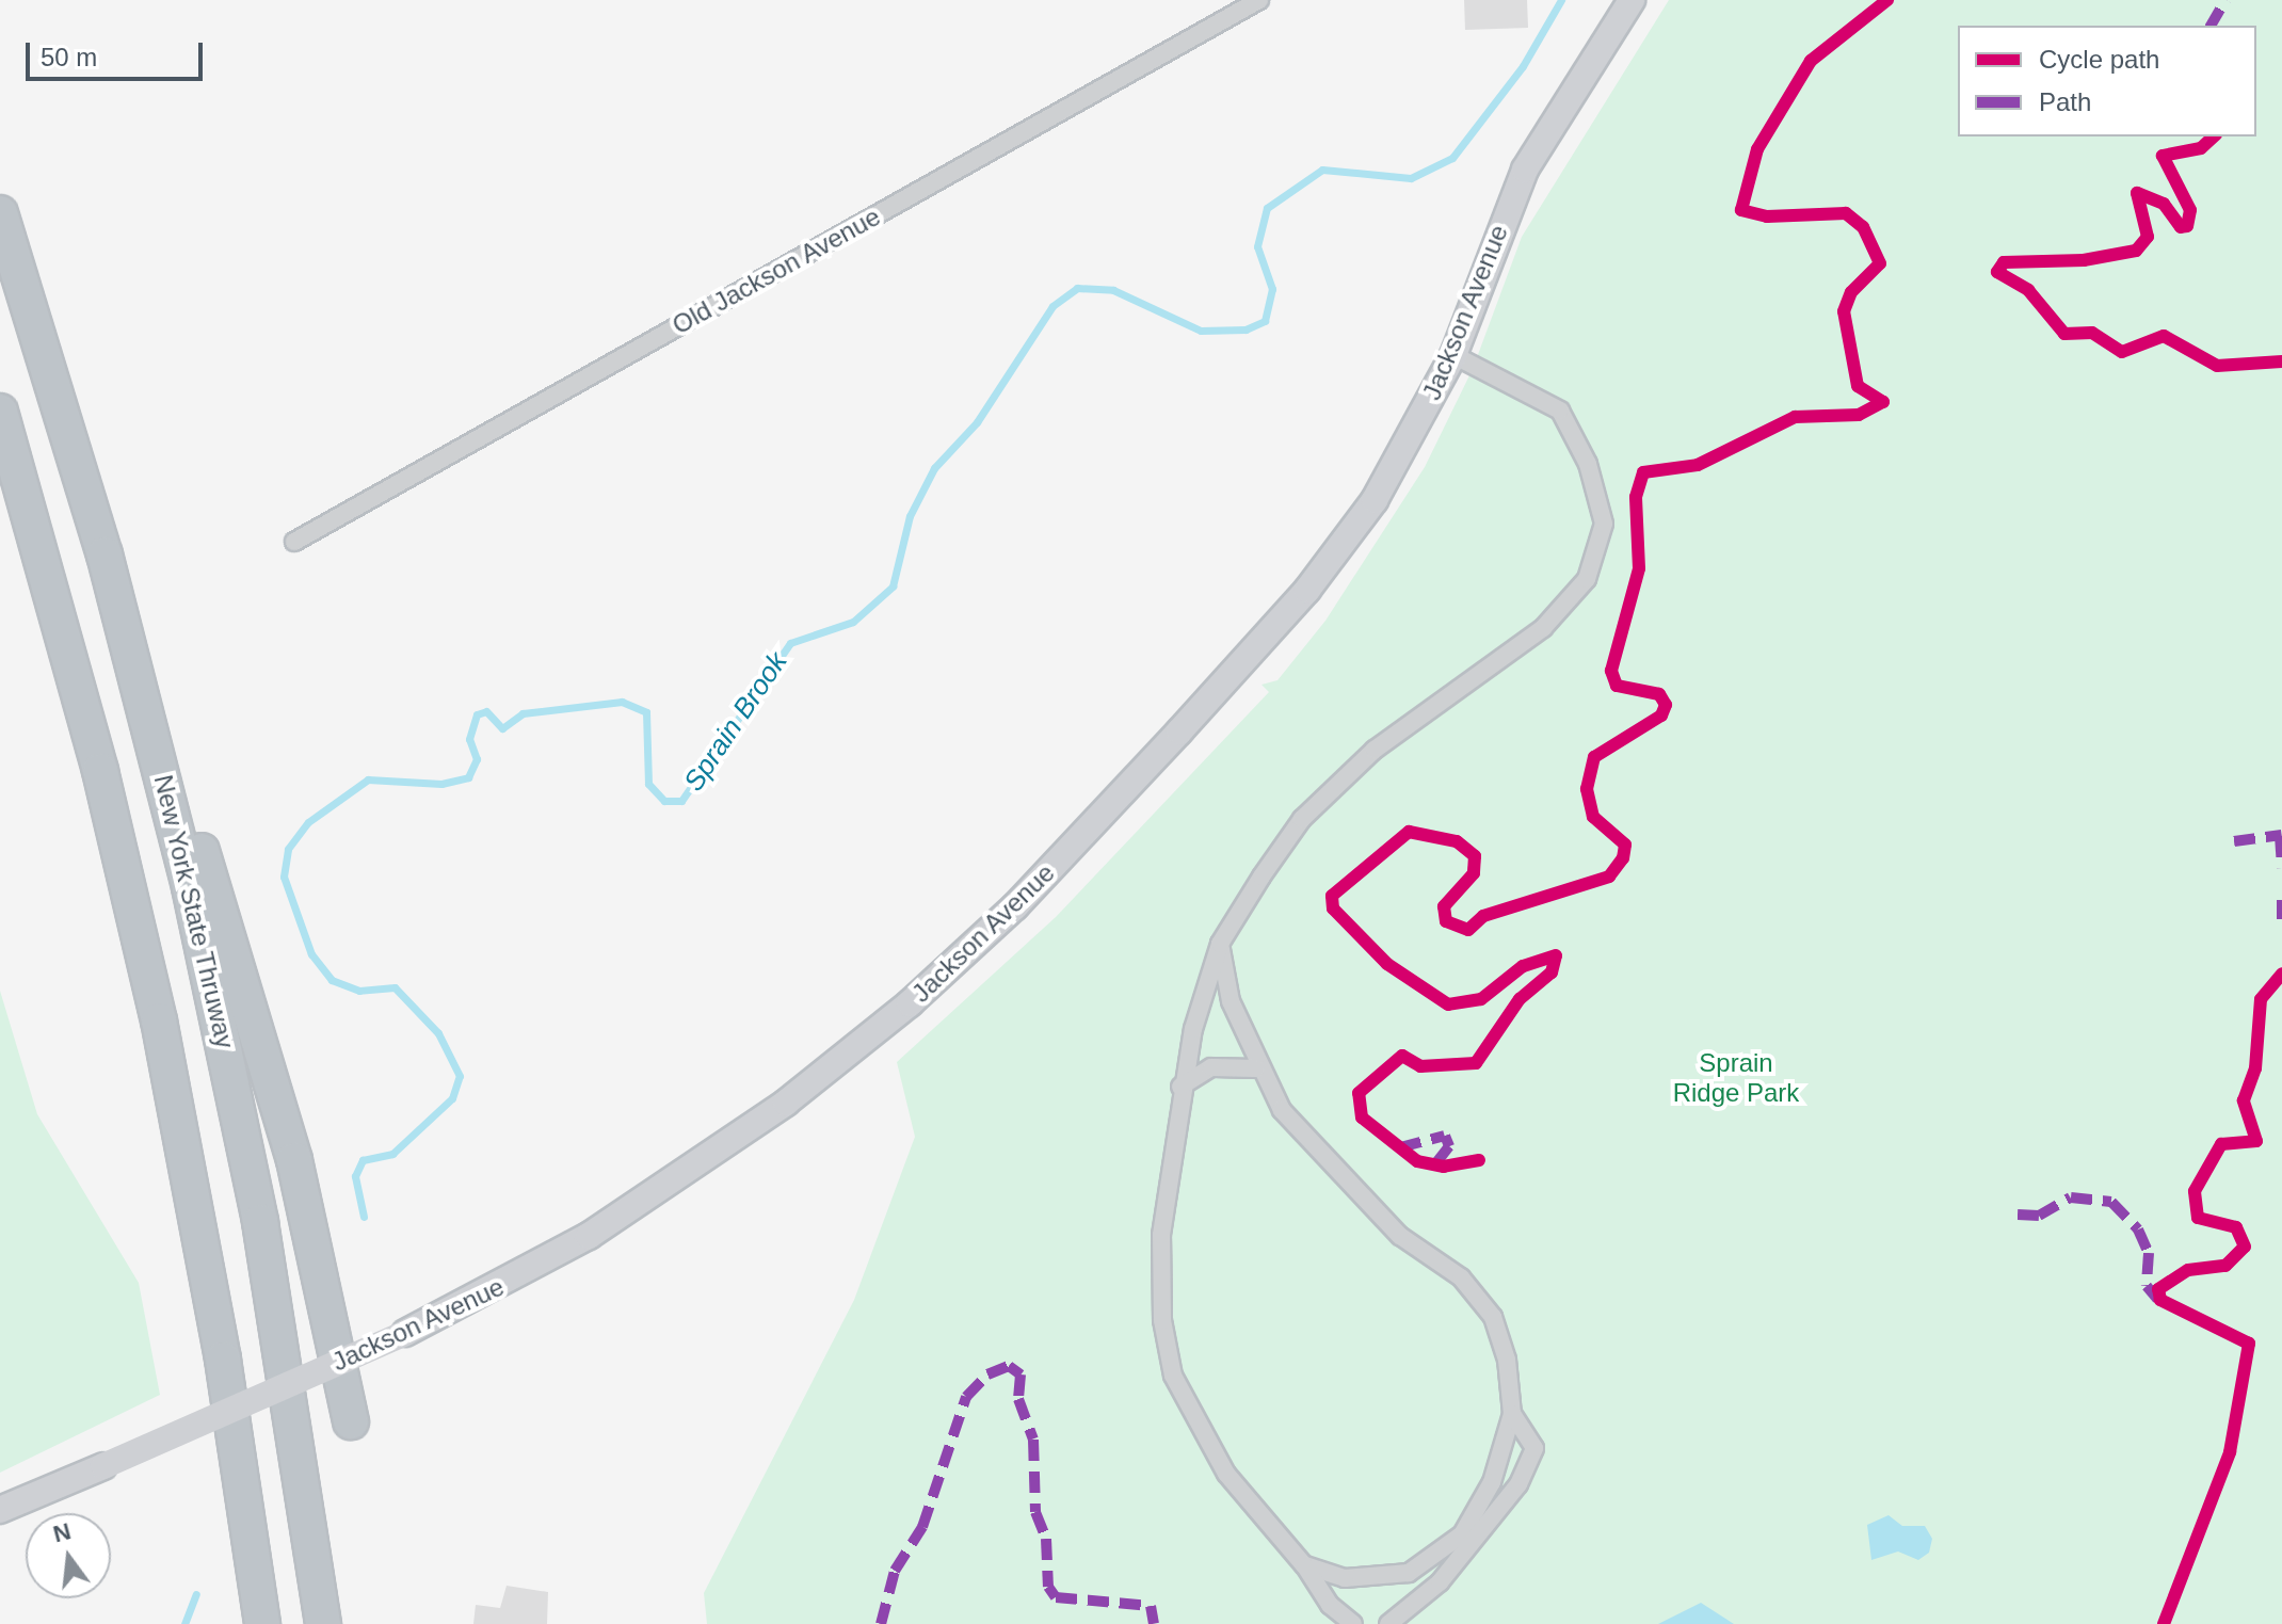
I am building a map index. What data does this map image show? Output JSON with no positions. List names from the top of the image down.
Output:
{
  "streets": {
    "highway": ["New York State Thruway"],
    "main road": ["Jackson Avenue"],
    "street": ["Old Jackson Avenue"]
  },
  "water": ["Sprain Brook"],
  "parks": ["Sprain Ridge Park"],
  "legend": ["Cycle path", "Path"],
  "scale_bar": "50 m",
  "north": "top"
}
